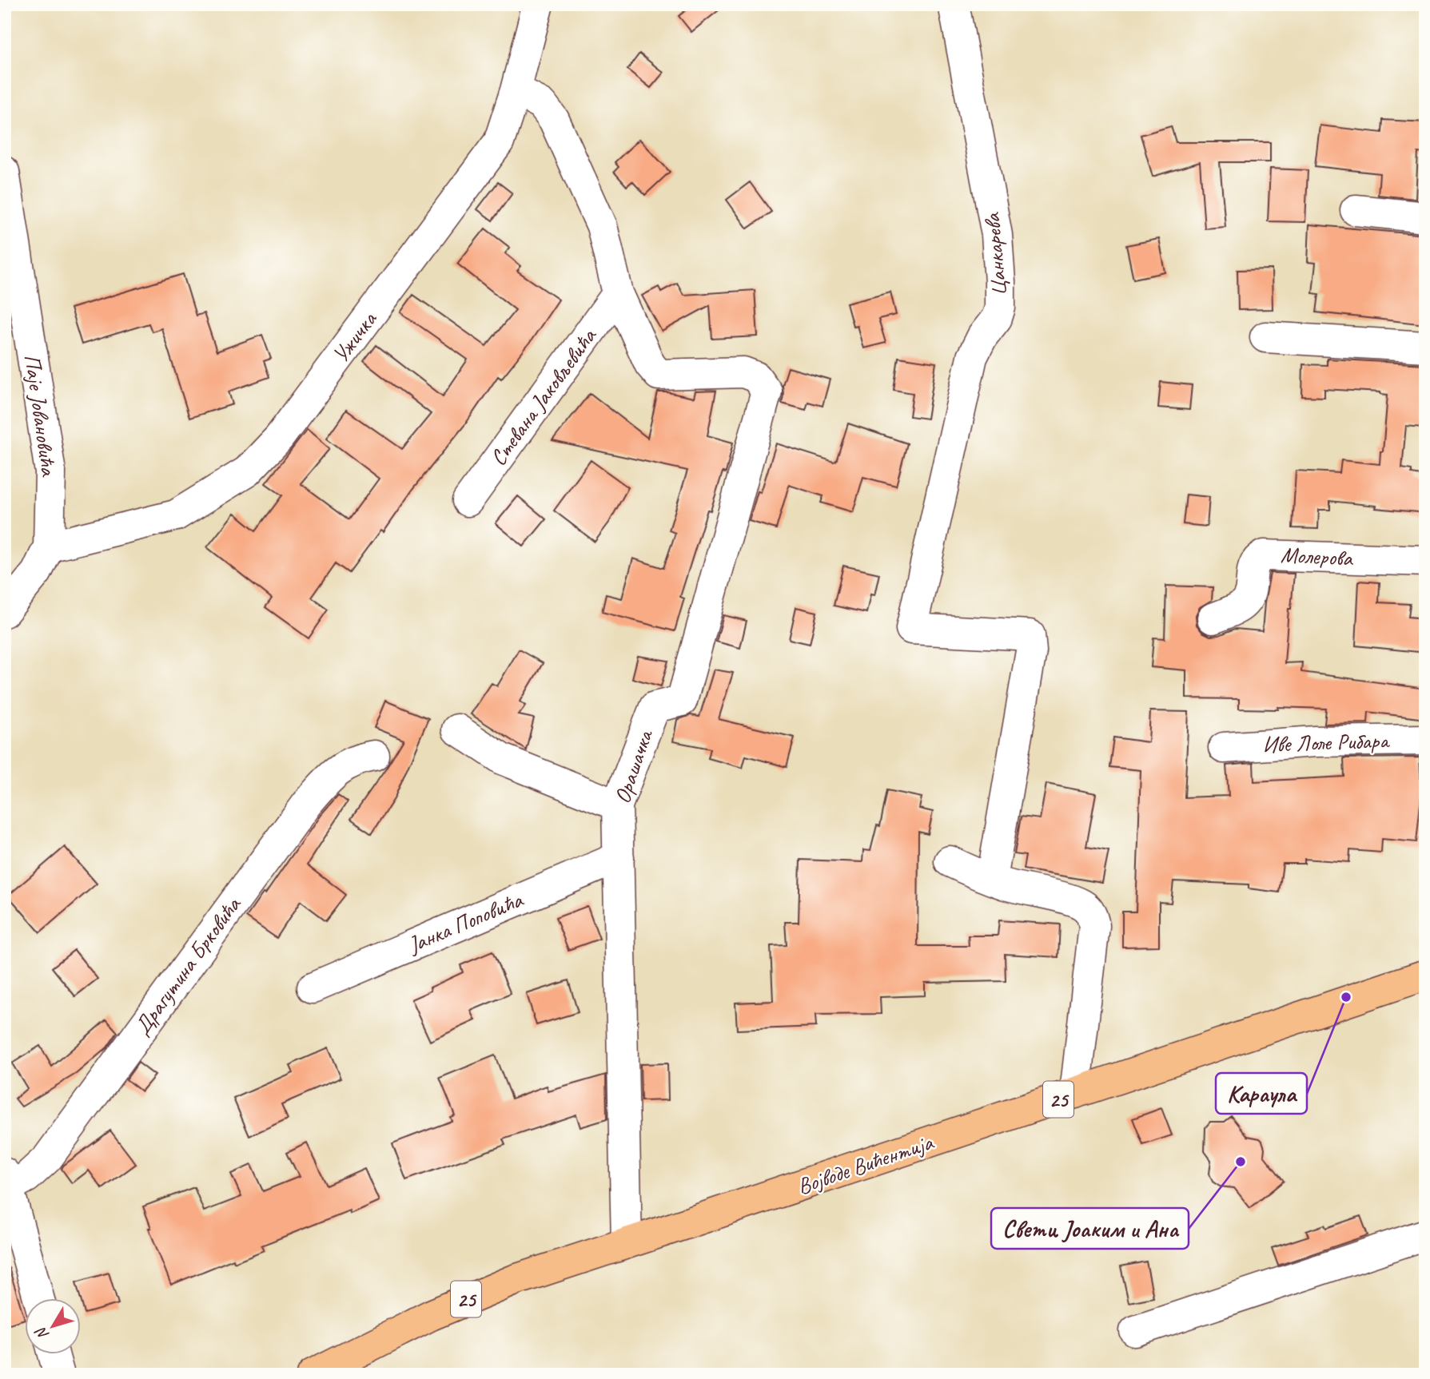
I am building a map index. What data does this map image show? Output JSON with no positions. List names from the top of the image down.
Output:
{
  "streets": {
    "main road": ["25", "Војводе Вићентија"],
    "street": [
      "Цанкарева",
      "Ужичка",
      "Стевана Јаковљевића",
      "Паје Јовановића",
      "Молерова",
      "Иве Лоле Рибара",
      "Орашачка",
      "Јанка Поповића",
      "Драгутина Брковића"
    ]
  },
  "crossings": [
    ["Ужичка", "Паје Јовановића"],
    ["Стевана Јаковљевића", "Орашачка"],
    ["Орашачка", "Јанка Поповића"],
    ["Орашачка", "Војводе Вићентија"]
  ],
  "places": ["Караула", "Свети Јоаким и Ана"],
  "north": "bottom left"
}
